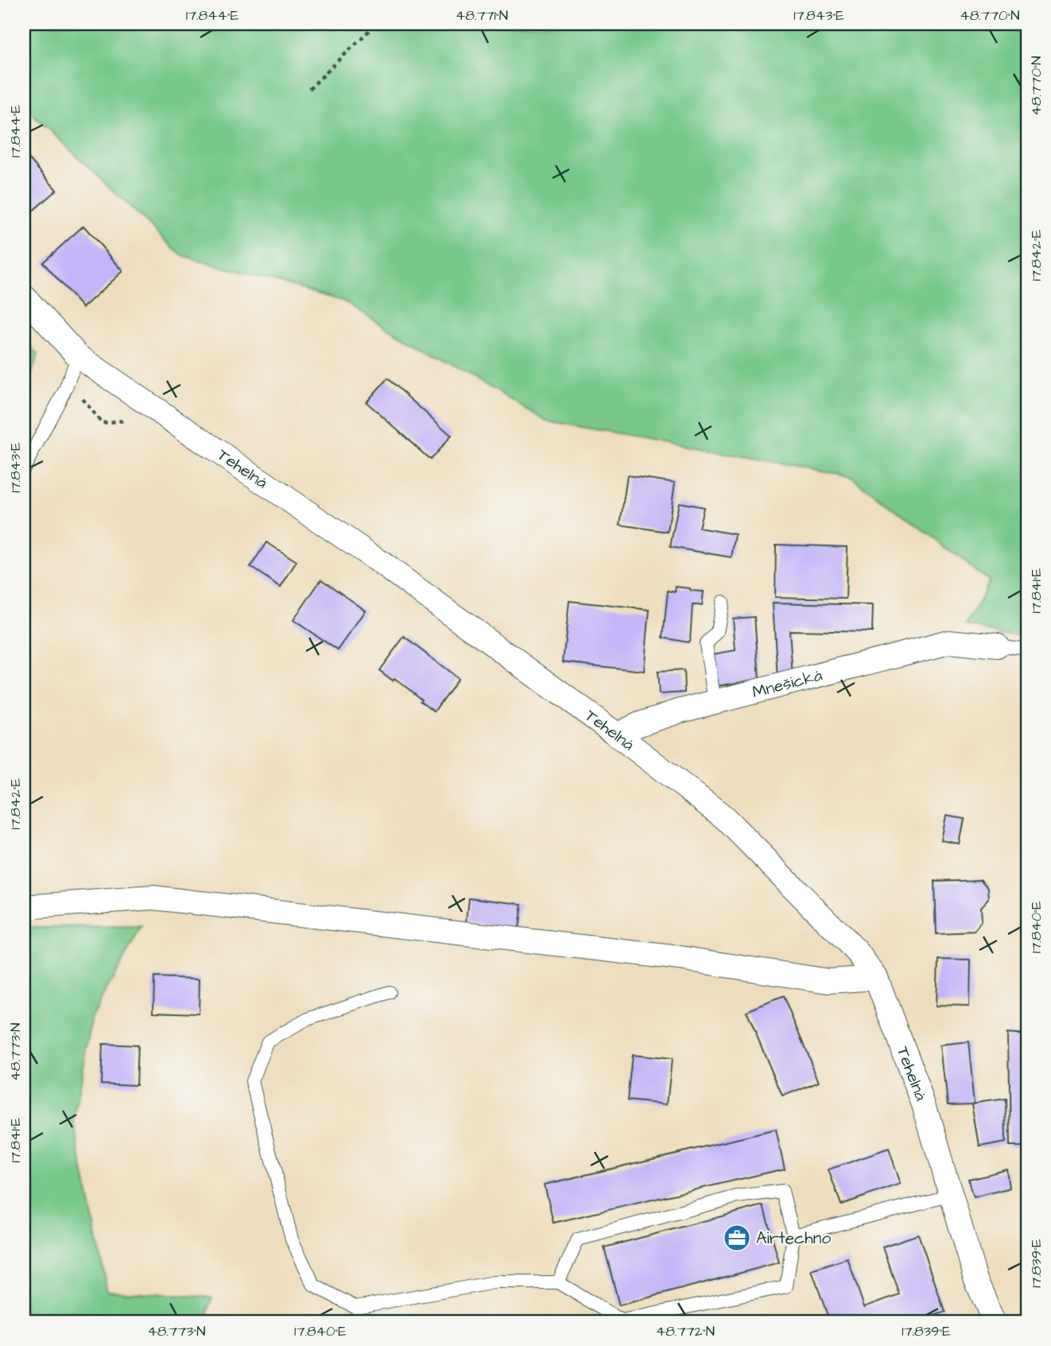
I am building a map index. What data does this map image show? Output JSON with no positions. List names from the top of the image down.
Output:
{
  "streets": {
    "street": ["Tehelná", "Mnešická"]
  },
  "crossings": [
    ["Tehelná", "Mnešická"]
  ],
  "places": {
    "office": ["Airtechno"]
  },
  "coordinates": [
    "17.844°E",
    "48.771°N",
    "17.843°E",
    "48.770°N",
    "17.842°E",
    "17.841°E",
    "17.840°E",
    "48.773°N",
    "17.839°E",
    "48.772°N"
  ]
}
